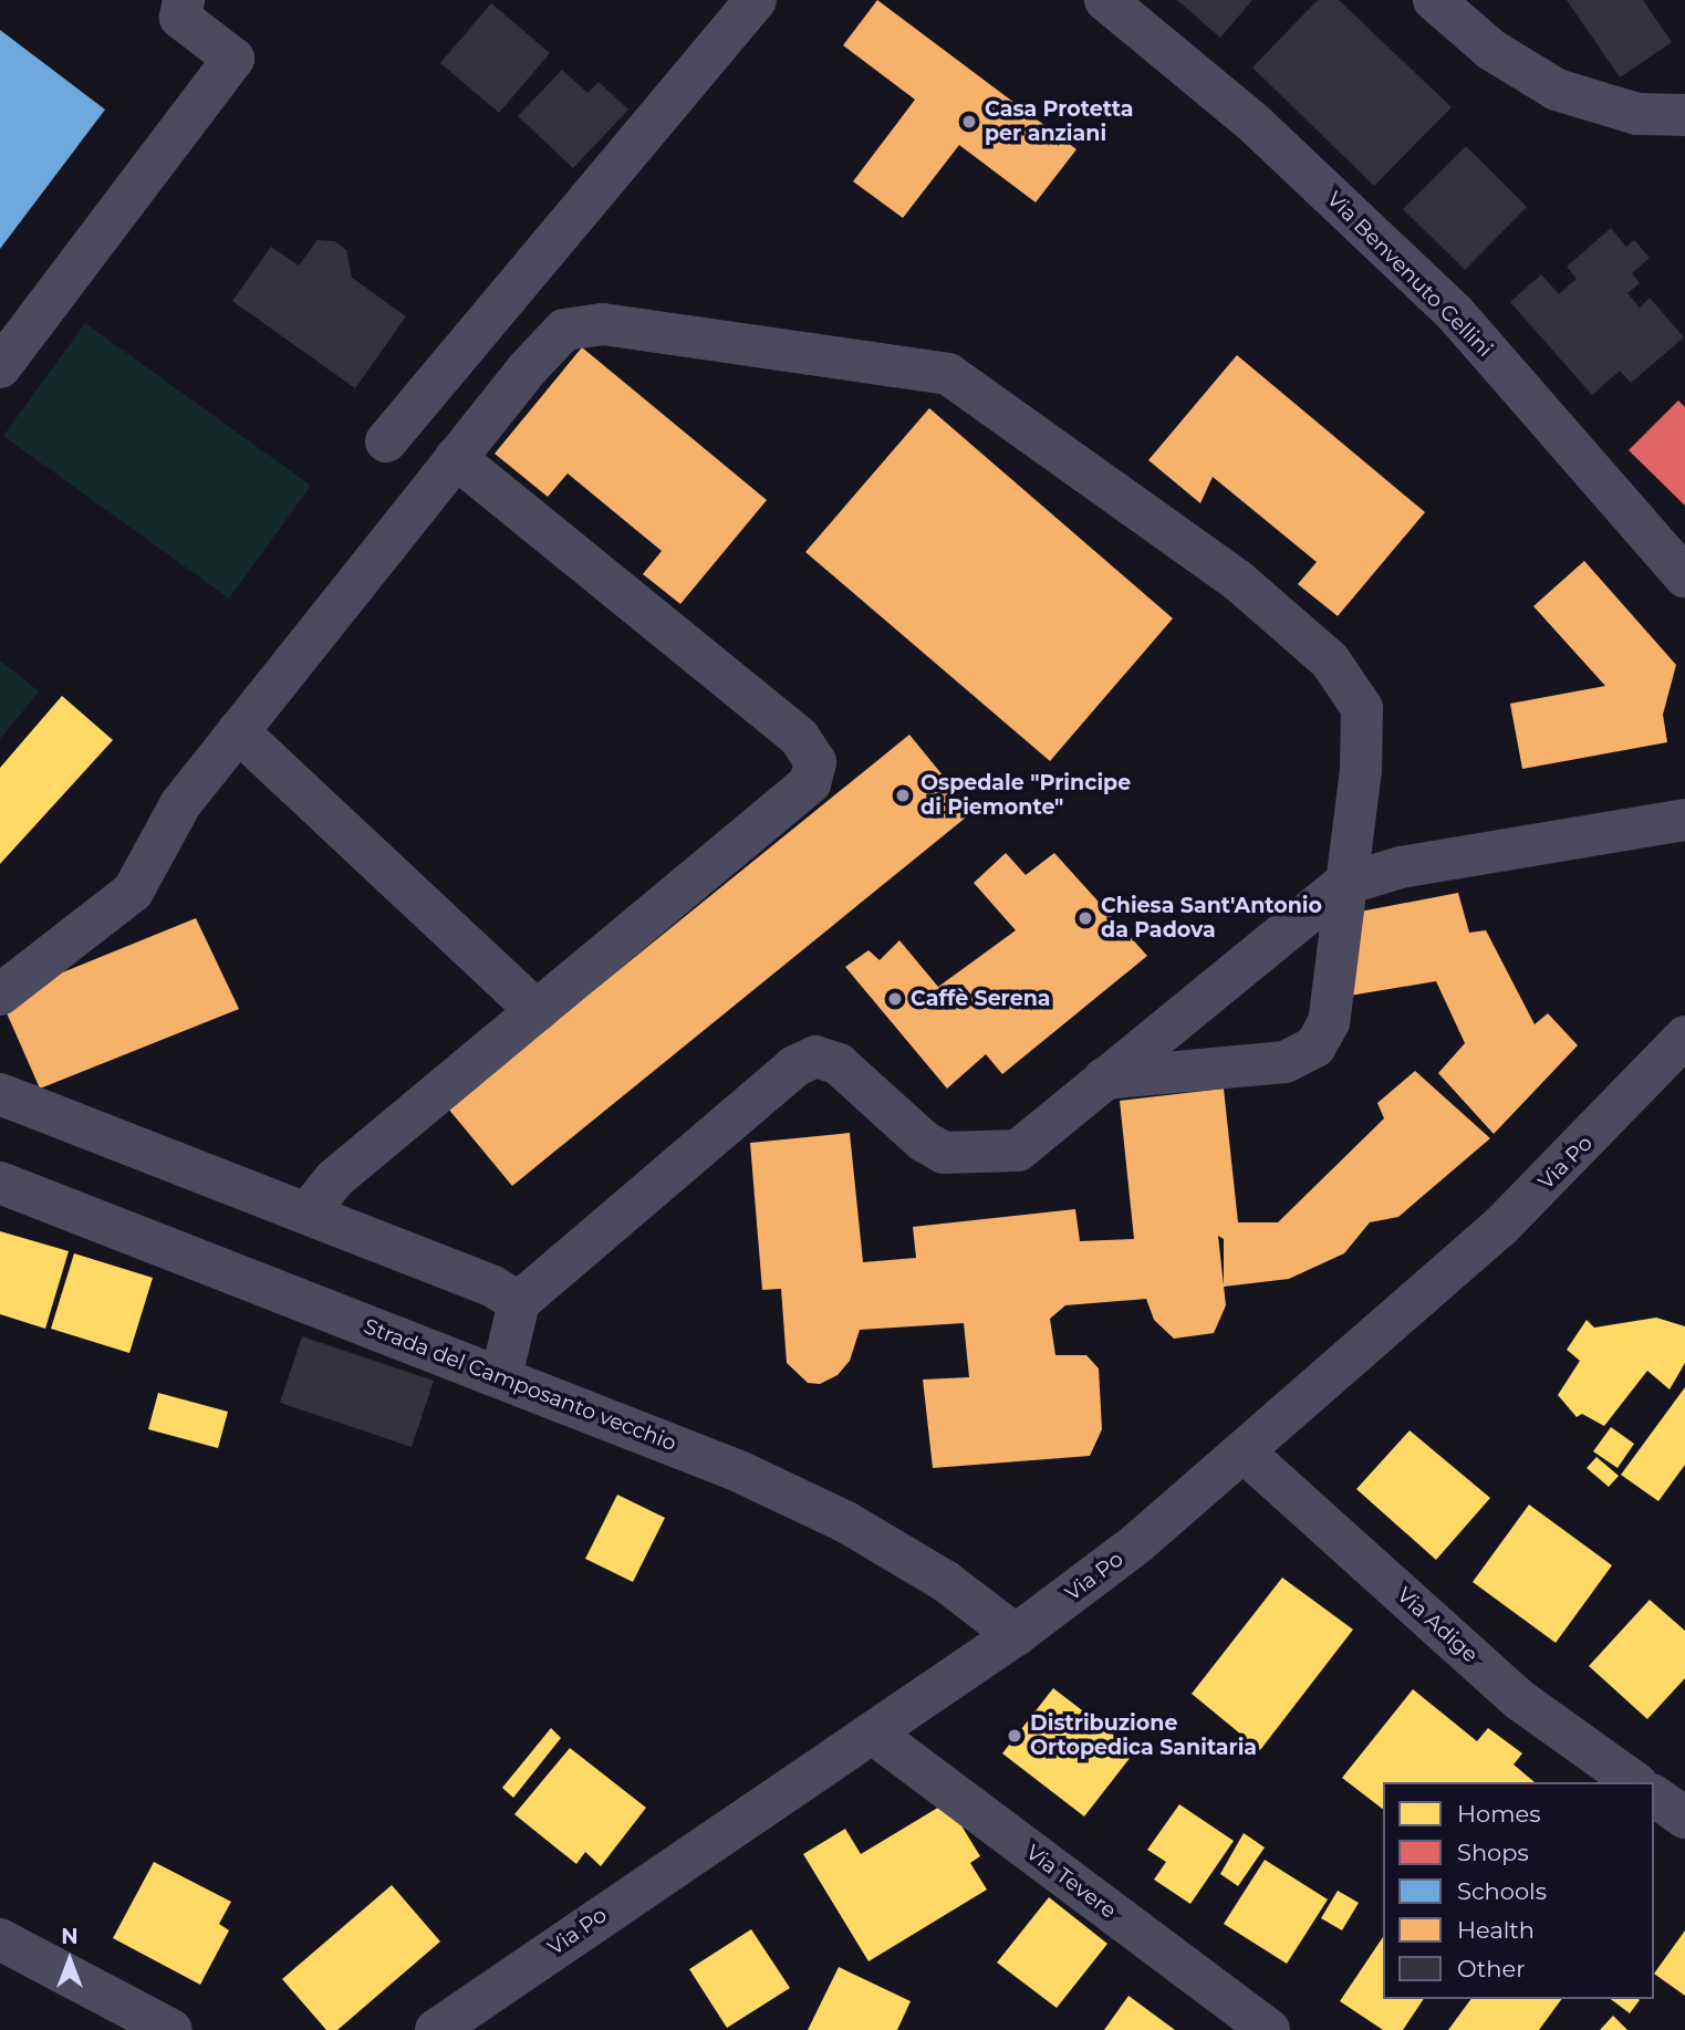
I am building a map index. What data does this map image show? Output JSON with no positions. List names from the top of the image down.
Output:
{
  "streets": {
    "street": [
      "Via Benvenuto Cellini",
      "Via Po",
      "Strada del Camposanto vecchio",
      "Via Adige",
      "Via Tevere"
    ]
  },
  "crossings": [
    ["Via Po", "Strada del Camposanto vecchio"],
    ["Via Po", "Via Adige"],
    ["Via Po", "Via Tevere"]
  ],
  "places": [
    "Casa Protetta per anziani",
    "Ospedale \"Principe di Piemonte\"",
    "Chiesa Sant'Antonio da Padova",
    "Caffè Serena",
    "Distribuzione Ortopedica Sanitaria"
  ],
  "legend": [
    "Homes",
    "Shops",
    "Schools",
    "Health",
    "Other"
  ],
  "north": "top"
}
